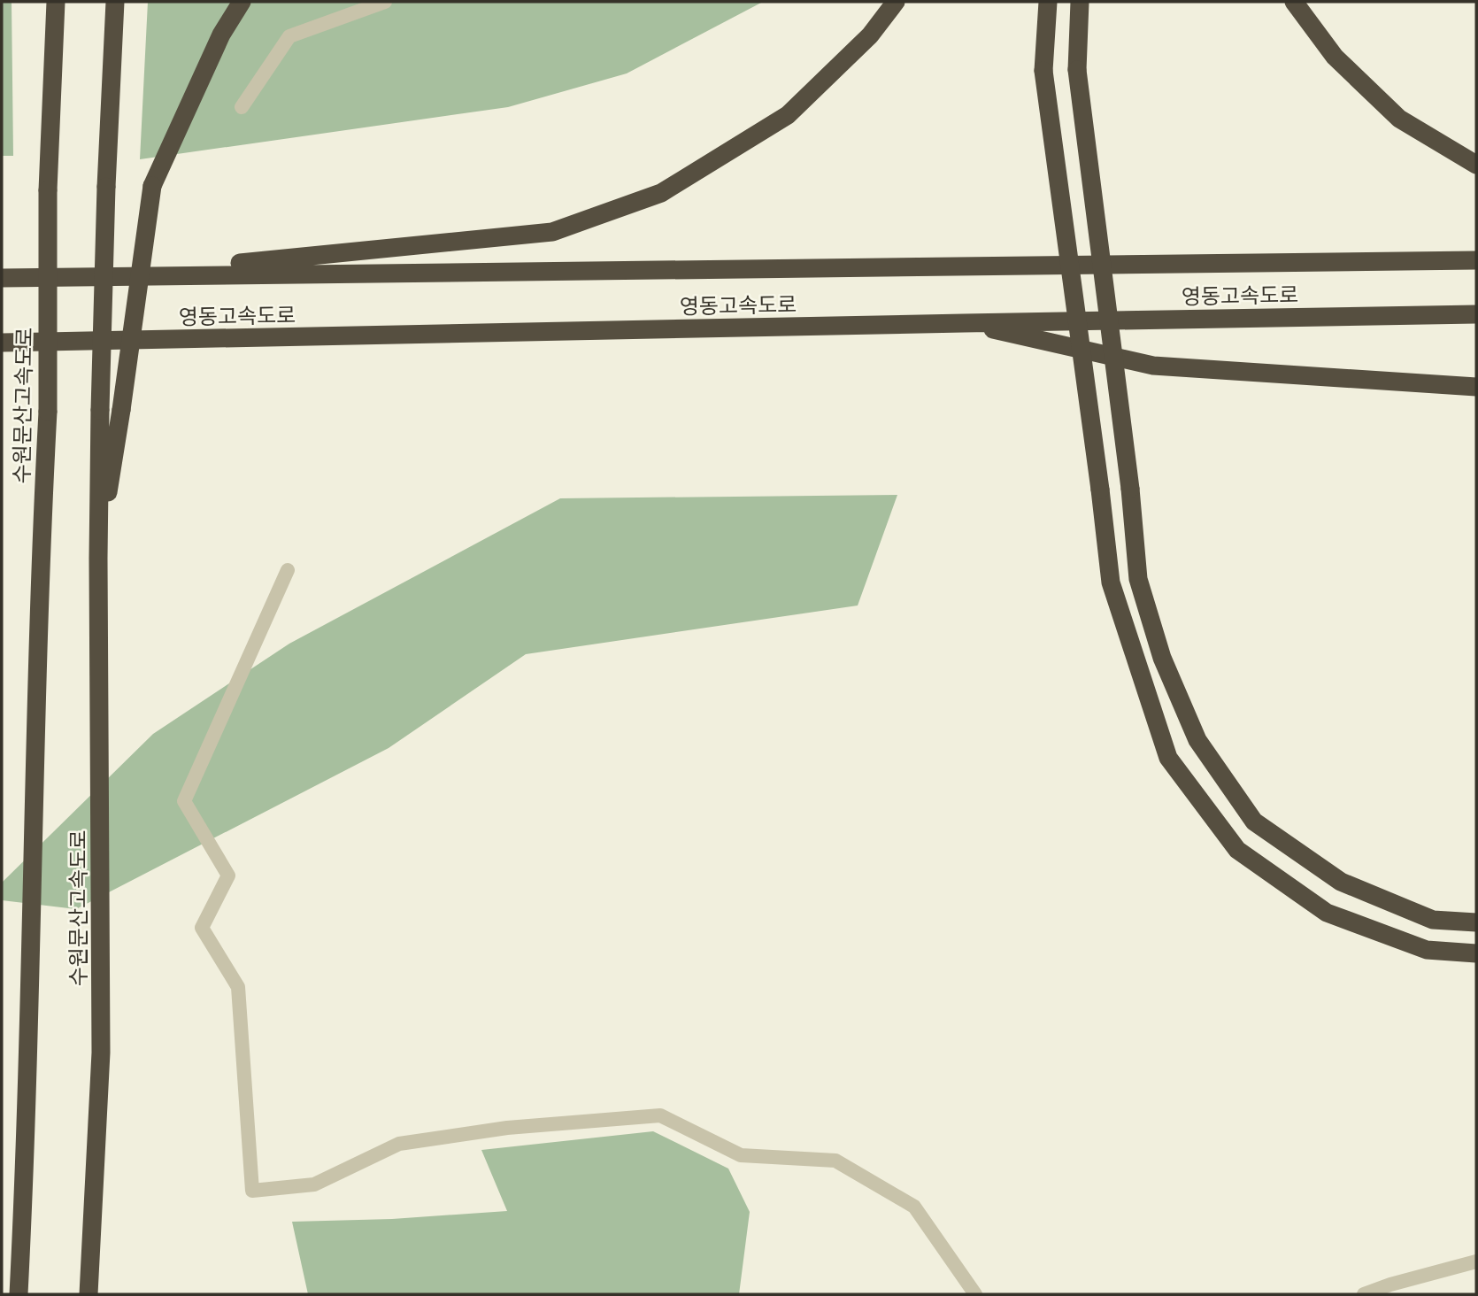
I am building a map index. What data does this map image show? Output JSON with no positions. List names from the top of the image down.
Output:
{
  "streets": {
    "highway": ["영동고속도로", "수원문산고속도로"]
  }
}
